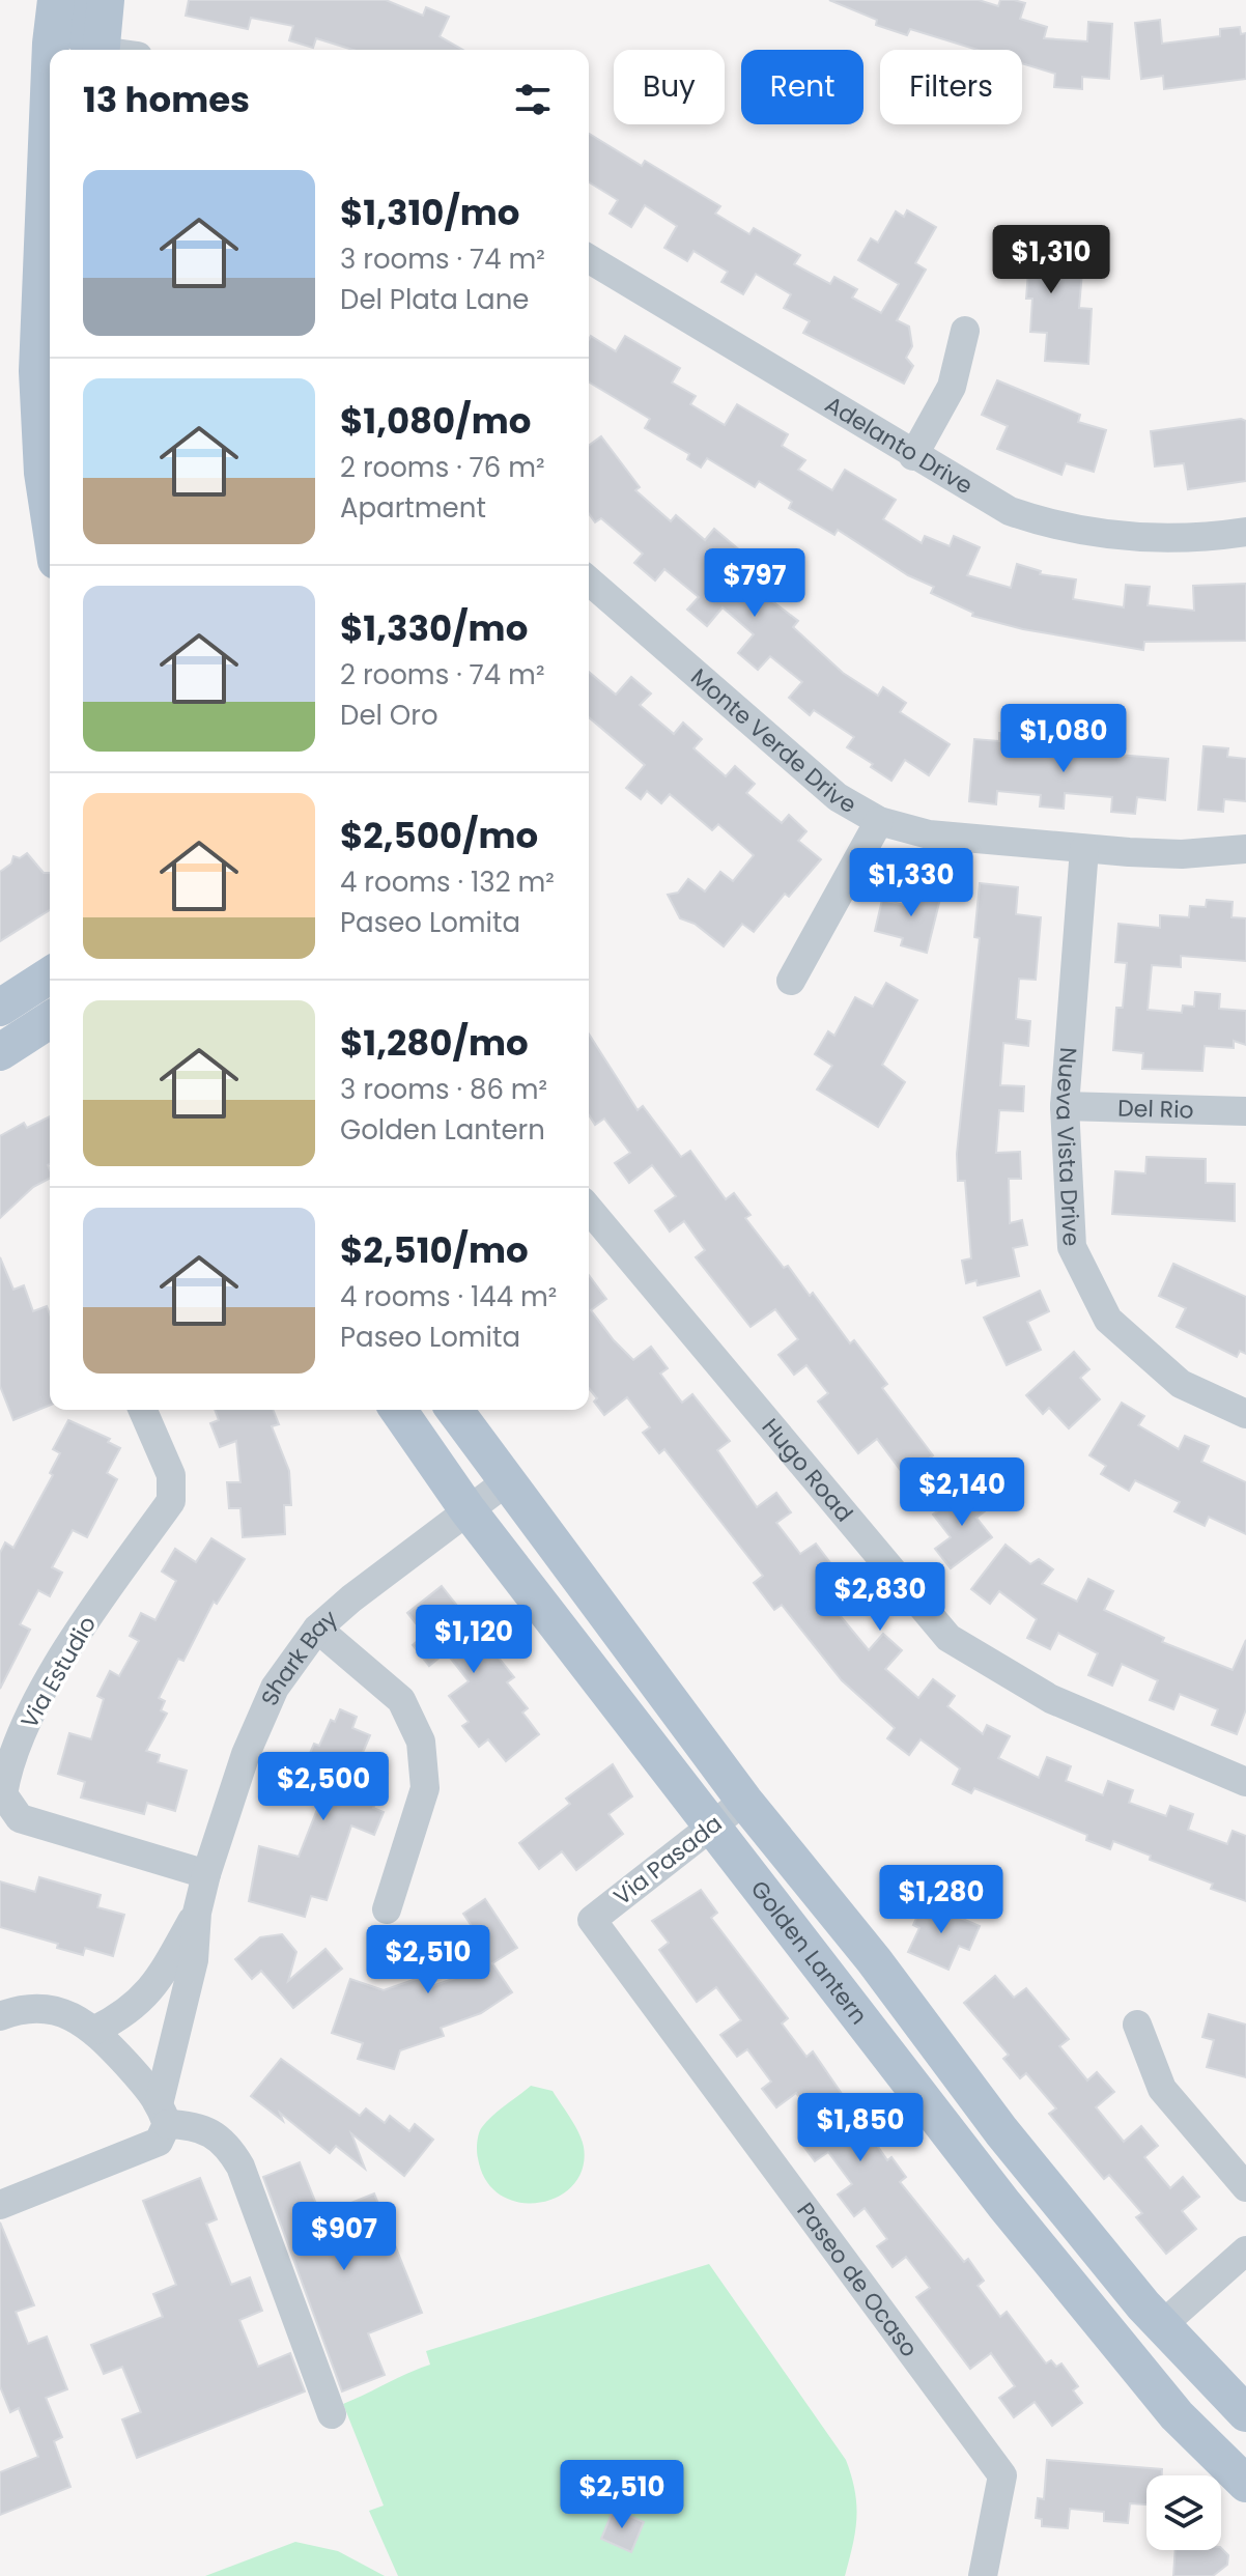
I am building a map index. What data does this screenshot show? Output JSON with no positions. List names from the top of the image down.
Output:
{
  "streets": {
    "main road": ["Golden Lantern"],
    "street": [
      "Adelanto Drive",
      "Monte Verde Drive",
      "Del Rio",
      "Nueva Vista Drive",
      "Hugo Road",
      "Shark Bay",
      "Via Estudio",
      "Via Pasada",
      "Paseo de Ocaso"
    ]
  },
  "crossings": [
    ["Monte Verde Drive", "Nueva Vista Drive"],
    ["Del Rio", "Nueva Vista Drive"],
    ["Shark Bay", "Via Estudio"],
    ["Shark Bay", "Golden Lantern"],
    ["Via Pasada", "Golden Lantern"],
    ["Via Pasada", "Paseo de Ocaso"]
  ],
  "page": {
    "chip": ["Buy", "Rent", "Filters"],
    "heading": "13 homes",
    "list": [
      {
        "name": "$1,310/mo",
        "note": "3 rooms · 74 m² · Del Plata Lane"
      },
      {
        "name": "$1,080/mo",
        "note": "2 rooms · 76 m² · Apartment"
      },
      {
        "name": "$1,330/mo",
        "note": "2 rooms · 74 m² · Del Oro"
      },
      {
        "name": "$2,500/mo",
        "note": "4 rooms · 132 m² · Paseo Lomita"
      },
      {
        "name": "$1,280/mo",
        "note": "3 rooms · 86 m² · Golden Lantern"
      },
      {
        "name": "$2,510/mo",
        "note": "4 rooms · 144 m² · Paseo Lomita"
      }
    ],
    "price": [
      "$1,310",
      "$797",
      "$1,080",
      "$1,330",
      "$2,140",
      "$2,830",
      "$1,120",
      "$2,500",
      "$1,280",
      "$2,510",
      "$1,850",
      "$907",
      "$2,510"
    ]
  }
}
